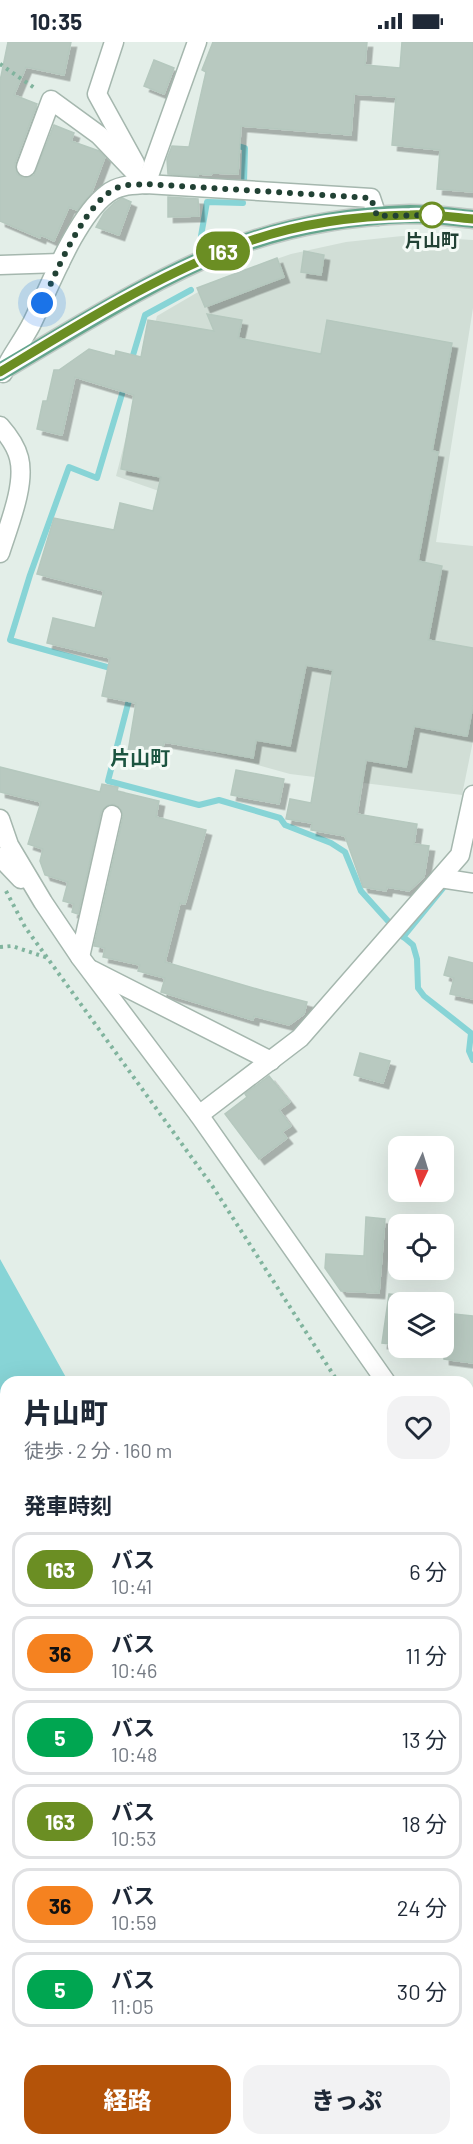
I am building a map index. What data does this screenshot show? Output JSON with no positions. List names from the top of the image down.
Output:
{
  "districts": ["片山町"],
  "places": ["片山町"],
  "lines": ["bus line 163"],
  "north": "bottom",
  "page": {
    "status": "10:35",
    "on_map": "163",
    "heading": [
      ["片山町", "徒歩 · 2 分 · 160 m"],
      "発車時刻"
    ],
    "list": [
      {
        "mark": "163",
        "name": "バス",
        "note": "10:41",
        "value": "6 分"
      },
      {
        "mark": "36",
        "name": "バス",
        "note": "10:46",
        "value": "11 分"
      },
      {
        "mark": "5",
        "name": "バス",
        "note": "10:48",
        "value": "13 分"
      },
      {
        "mark": "163",
        "name": "バス",
        "note": "10:53",
        "value": "18 分"
      },
      {
        "mark": "36",
        "name": "バス",
        "note": "10:59",
        "value": "24 分"
      },
      {
        "mark": "5",
        "name": "バス",
        "note": "11:05",
        "value": "30 分"
      }
    ],
    "buttons": ["経路", "きっぷ"]
  }
}
